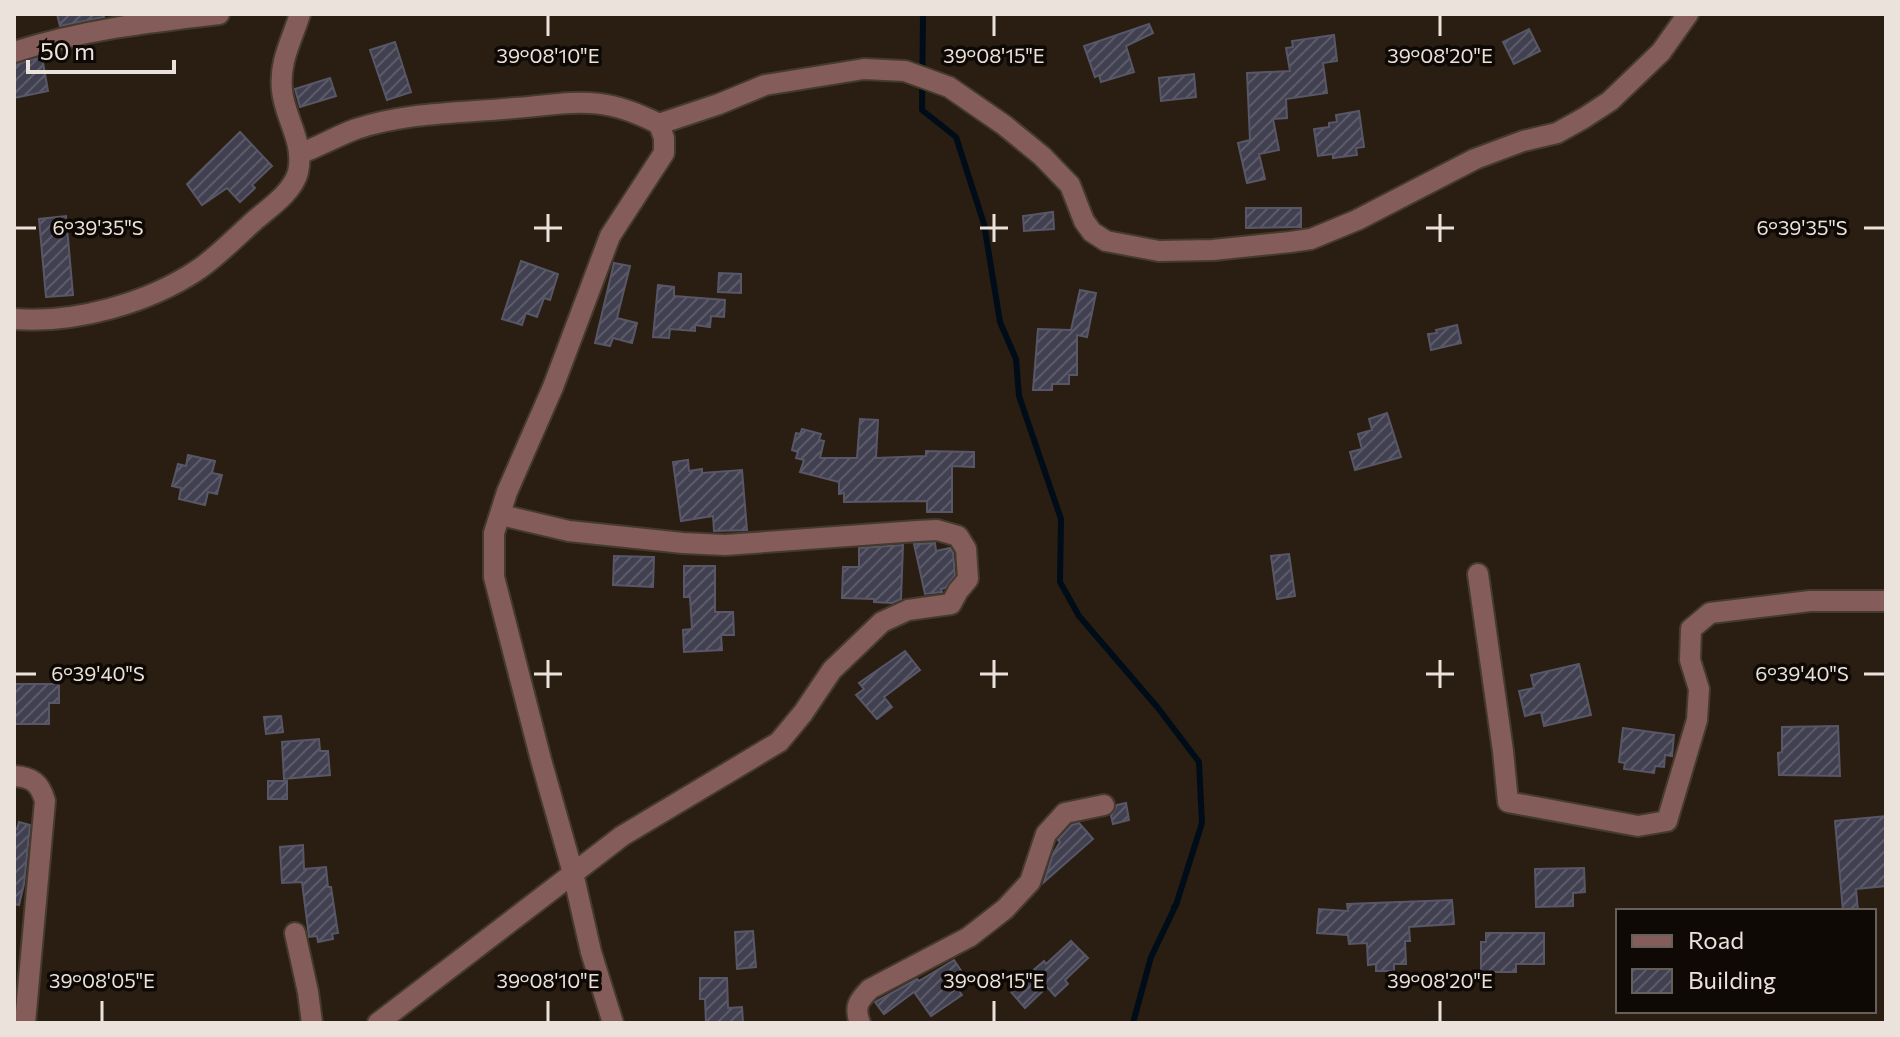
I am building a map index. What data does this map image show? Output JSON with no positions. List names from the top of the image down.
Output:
{
  "legend": ["Road", "Building"],
  "scale_bar": "50 m",
  "coordinates": [
    "39°08'10\"E",
    "39°08'15\"E",
    "39°08'20\"E",
    "6°39'35\"S",
    "6°39'40\"S",
    "39°08'05\"E"
  ]
}
